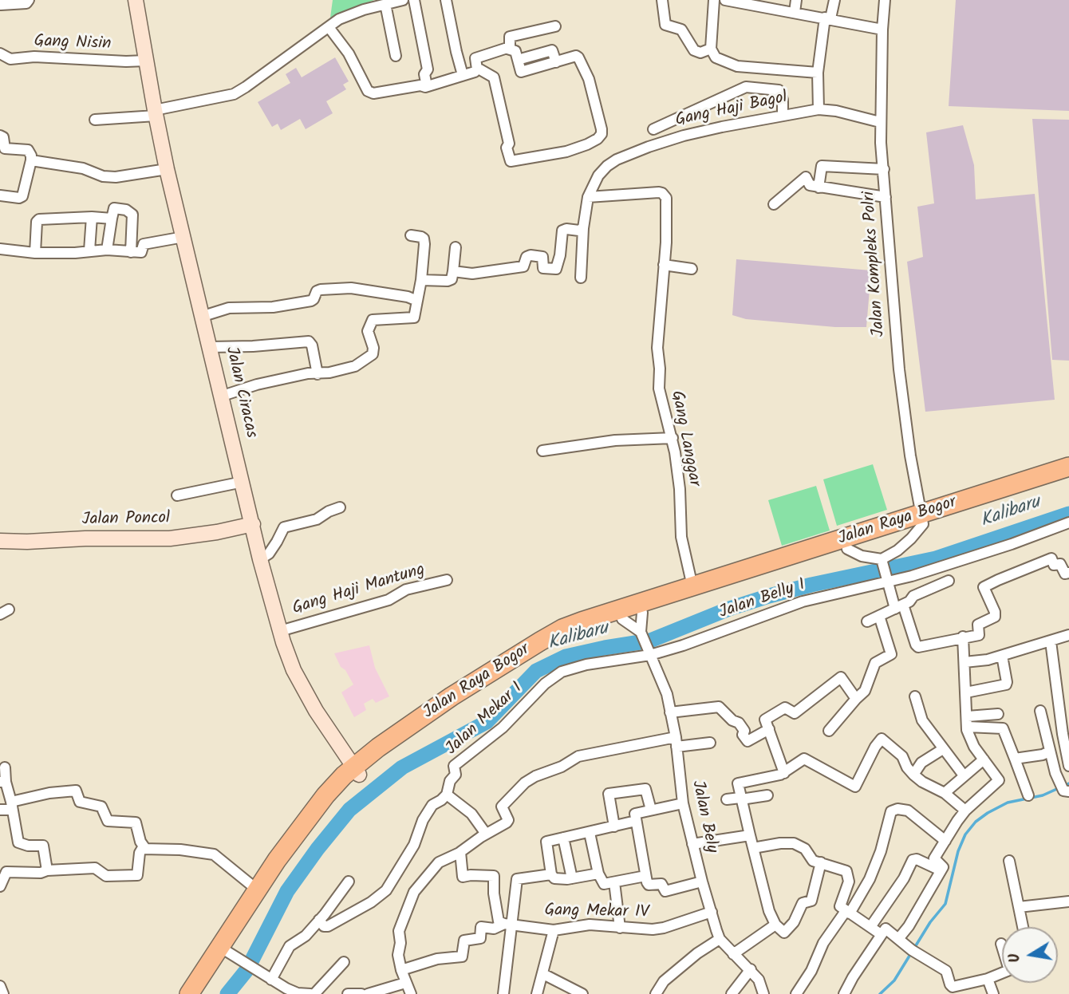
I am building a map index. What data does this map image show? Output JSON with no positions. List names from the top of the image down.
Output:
{
  "streets": {
    "highway": ["Jalan Raya Bogor"],
    "street": [
      "Gang Nisin",
      "Gang Haji Bagol",
      "Jalan Kompleks Polri",
      "Jalan Ciracas",
      "Gang Langgar",
      "Jalan Poncol",
      "Gang Haji Mantung",
      "Jalan Belly I",
      "Jalan Mekar I",
      "Jalan Bely",
      "Gang Mekar IV"
    ]
  },
  "crossings": [
    ["Gang Nisin", "Jalan Ciracas"],
    ["Gang Haji Bagol", "Jalan Kompleks Polri"],
    ["Gang Haji Bagol", "Gang Langgar"],
    ["Jalan Kompleks Polri", "Jalan Raya Bogor"],
    ["Jalan Ciracas", "Jalan Poncol"],
    ["Jalan Ciracas", "Jalan Raya Bogor"],
    ["Jalan Ciracas", "Gang Haji Mantung"],
    ["Gang Langgar", "Jalan Raya Bogor"],
    ["Jalan Raya Bogor", "Jalan Bely"],
    ["Jalan Belly I", "Jalan Mekar I"],
    ["Jalan Belly I", "Jalan Bely"],
    ["Jalan Mekar I", "Jalan Bely"],
    ["Jalan Bely", "Gang Mekar IV"]
  ],
  "water": ["Kalibaru"],
  "north": "left"
}
